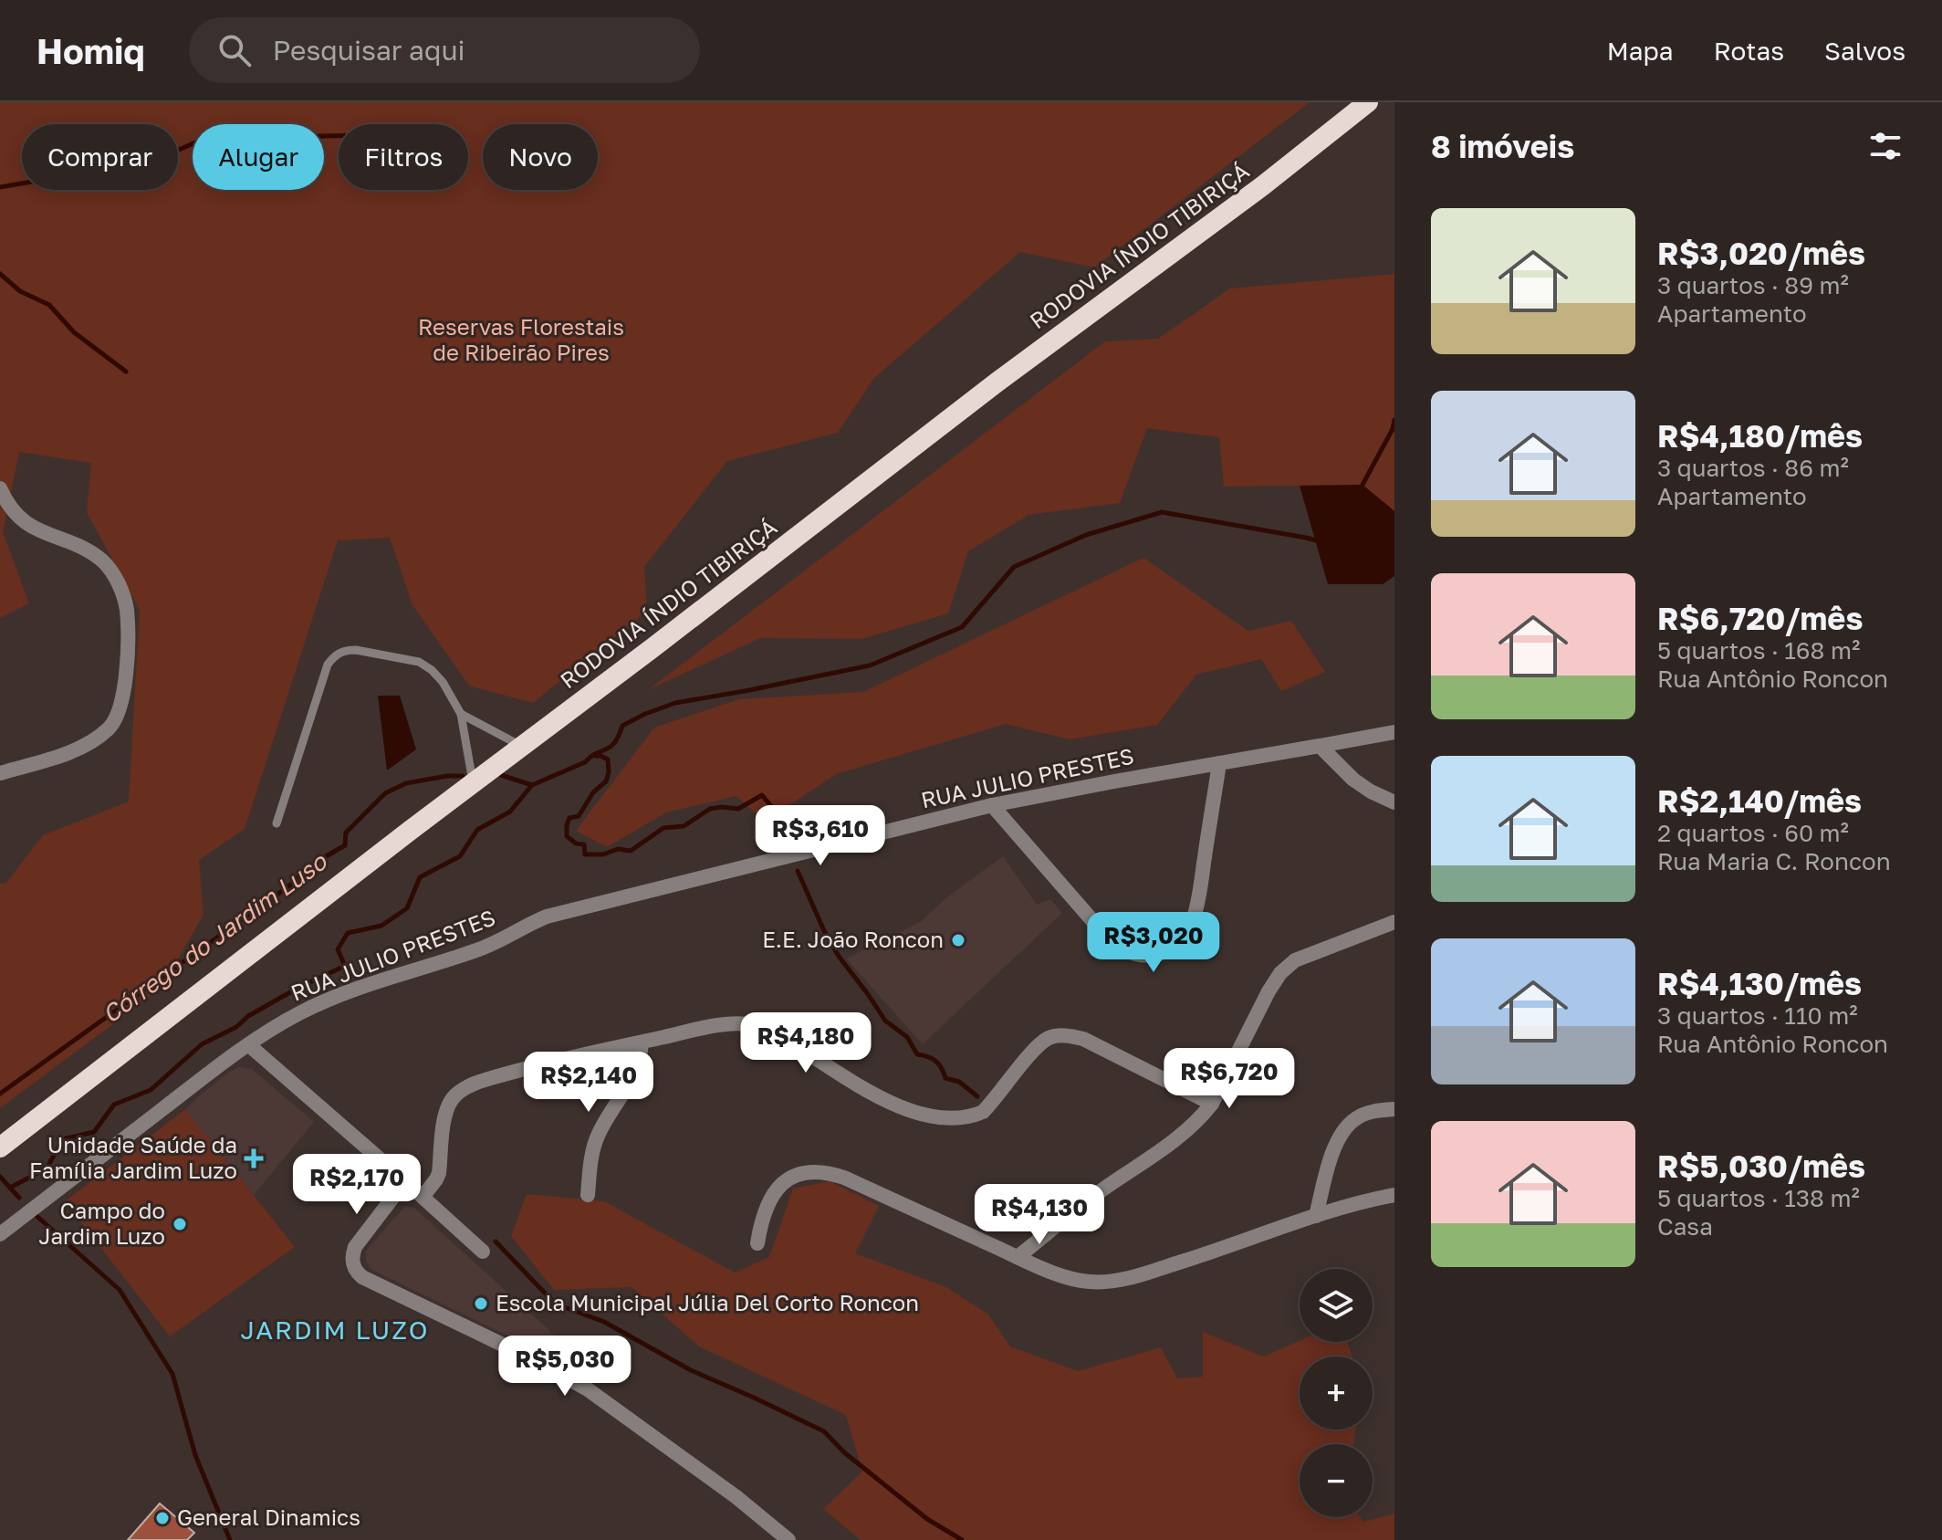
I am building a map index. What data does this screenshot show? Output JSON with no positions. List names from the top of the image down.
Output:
{
  "streets": {
    "highway": ["RODOVIA ÍNDIO TIBIRIÇÁ"],
    "street": ["RUA JULIO PRESTES"]
  },
  "districts": ["JARDIM LUZO"],
  "water": ["Córrego do Jardim Luso"],
  "parks": ["Reservas Florestais de Ribeirão Pires"],
  "places": {
    "other": [
      "E.E. João Roncon",
      "Campo do Jardim Luzo",
      "Escola Municipal Júlia Del Corto Roncon",
      "General Dinamics"
    ],
    "health": ["Unidade Saúde da Família Jardim Luzo"]
  },
  "page": {
    "header": "Homiq",
    "search": "Pesquisar aqui",
    "nav": ["Mapa", "Rotas", "Salvos"],
    "heading": "8 imóveis",
    "chip": [
      "Comprar",
      "Alugar",
      "Filtros",
      "Novo"
    ],
    "list": [
      {
        "name": "R$3,020/mês",
        "note": "3 quartos · 89 m² · Apartamento"
      },
      {
        "name": "R$4,180/mês",
        "note": "3 quartos · 86 m² · Apartamento"
      },
      {
        "name": "R$6,720/mês",
        "note": "5 quartos · 168 m² · Rua Antônio Roncon"
      },
      {
        "name": "R$2,140/mês",
        "note": "2 quartos · 60 m² · Rua Maria C. Roncon"
      },
      {
        "name": "R$4,130/mês",
        "note": "3 quartos · 110 m² · Rua Antônio Roncon"
      },
      {
        "name": "R$5,030/mês",
        "note": "5 quartos · 138 m² · Casa"
      }
    ],
    "price": [
      "R$3,610",
      "R$3,020",
      "R$4,180",
      "R$6,720",
      "R$2,140",
      "R$2,170",
      "R$4,130",
      "R$5,030"
    ],
    "map_buttons": ["+", "−"]
  }
}
